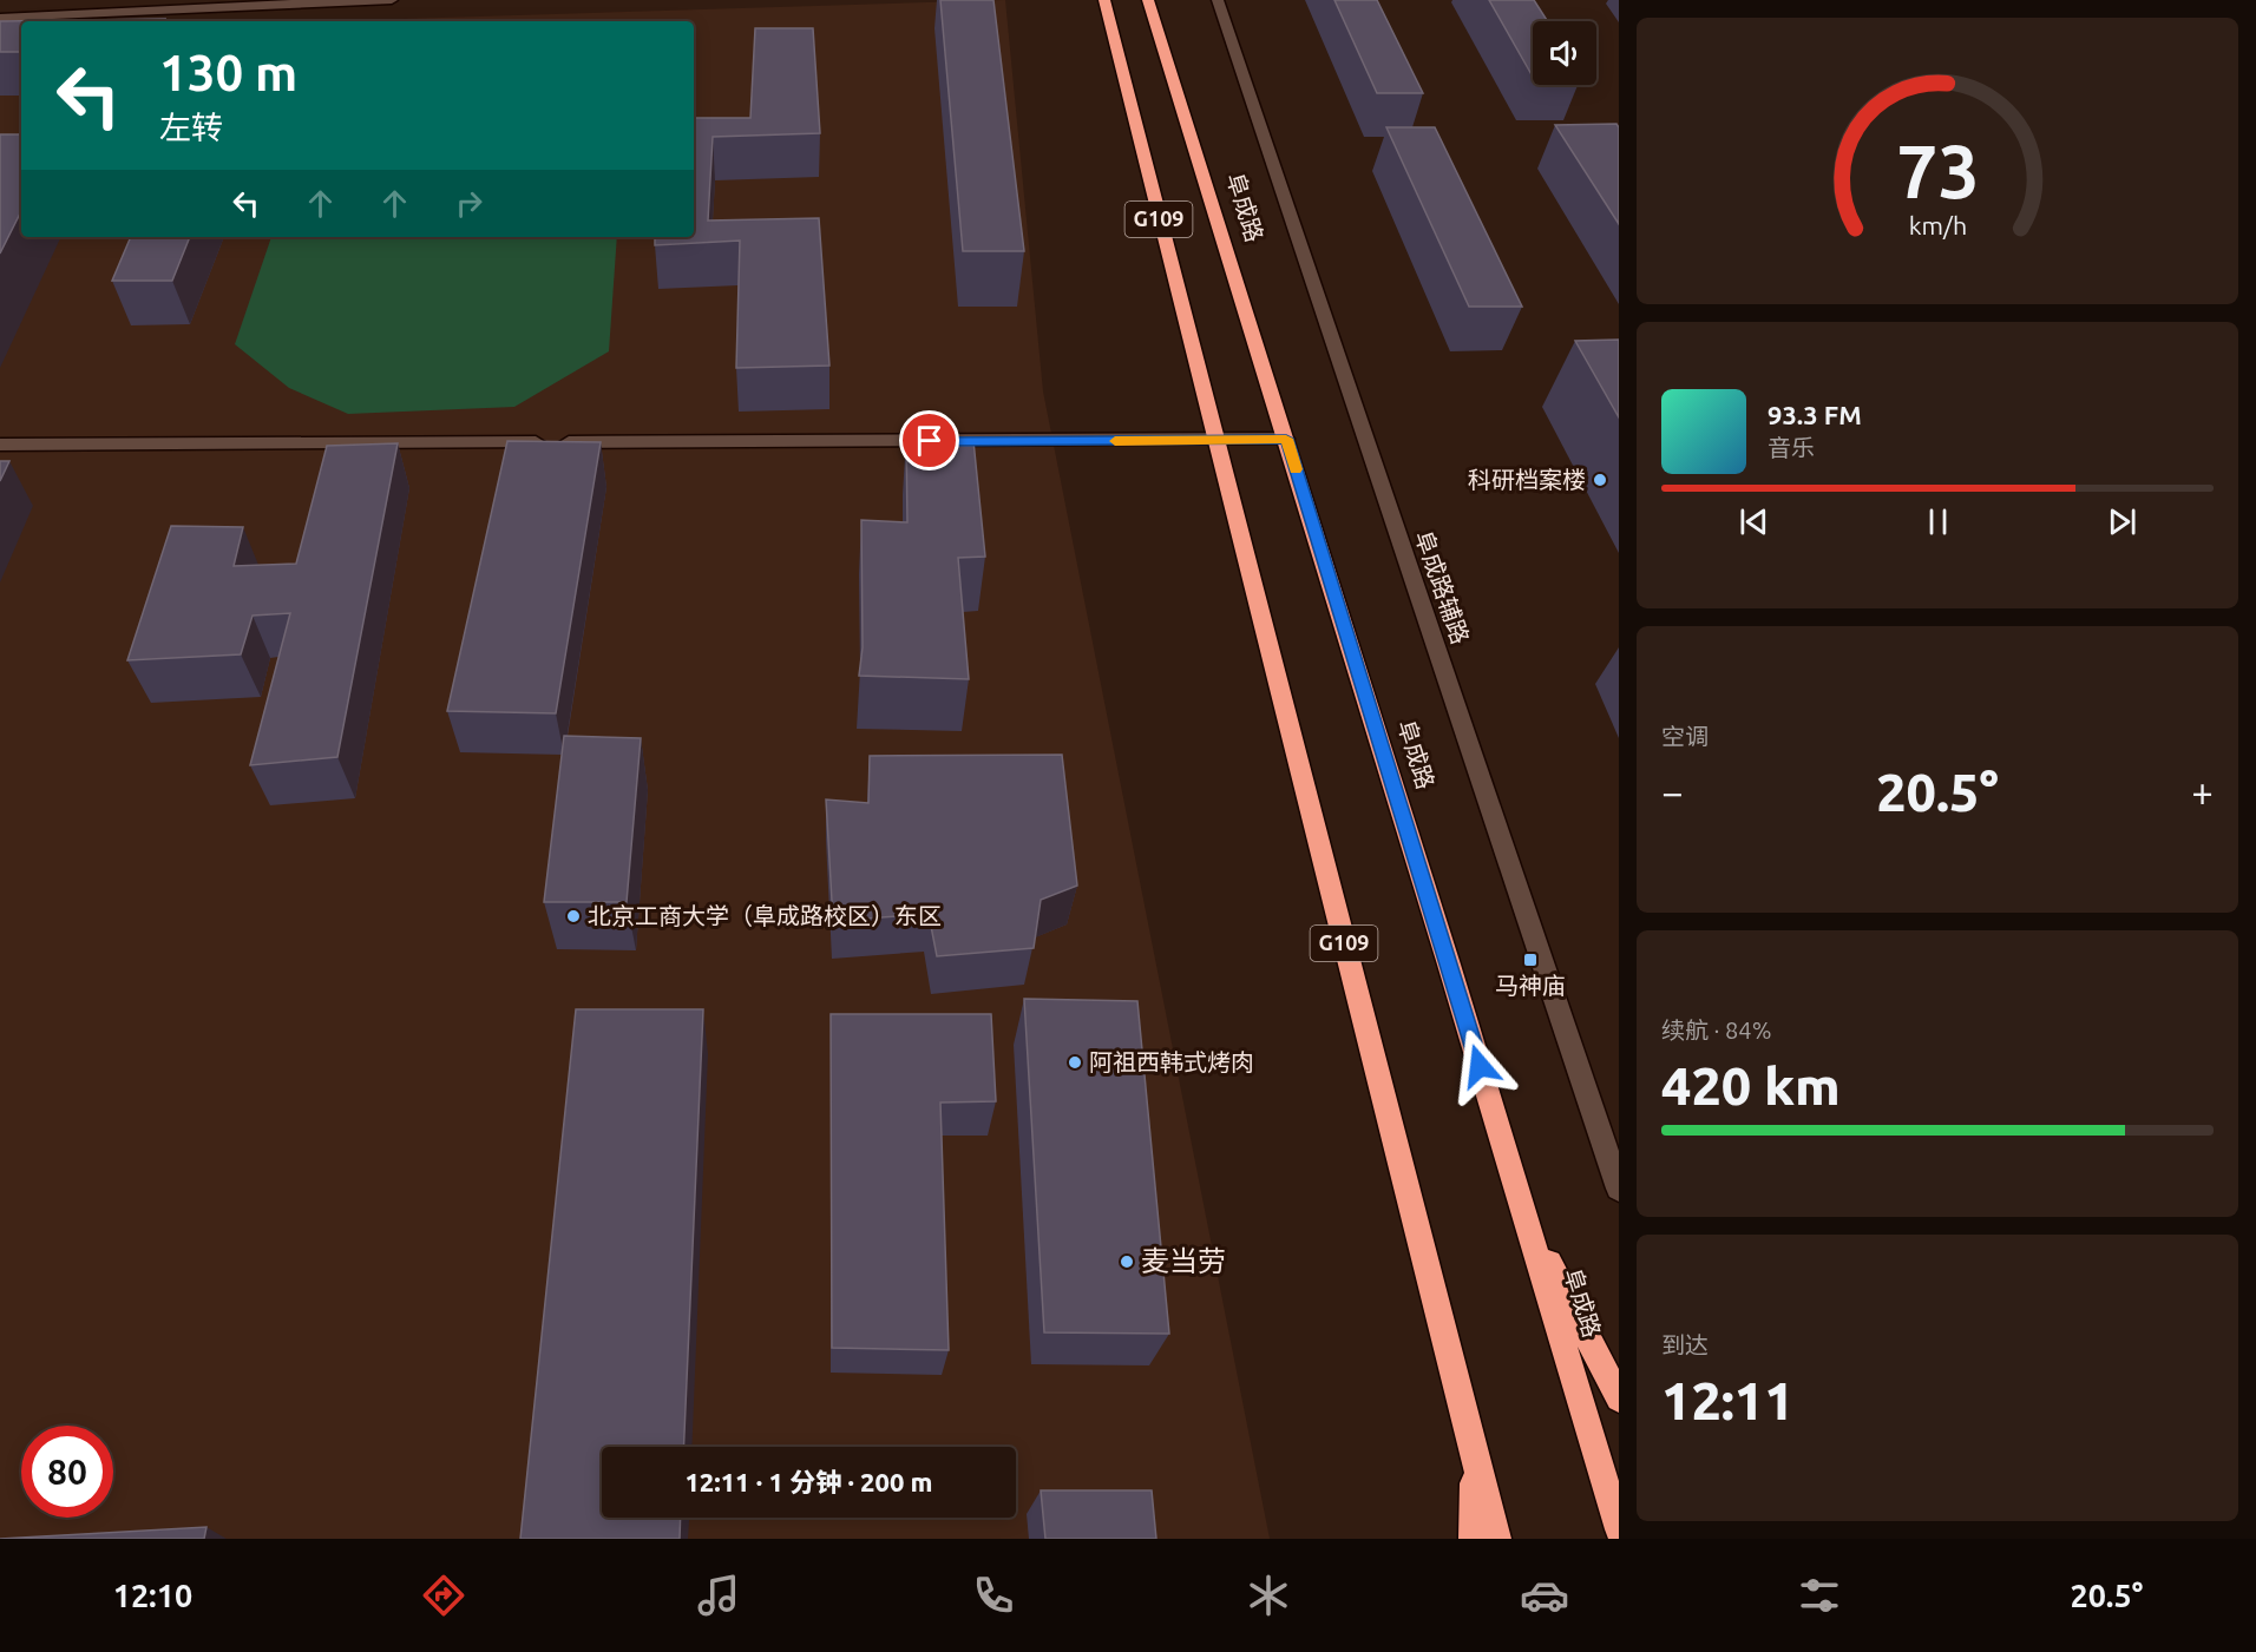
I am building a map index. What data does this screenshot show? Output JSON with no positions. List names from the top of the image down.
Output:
{
  "streets": {
    "highway": ["阜成路", "G109"],
    "street": ["阜成路辅路"]
  },
  "places": {
    "other": [
      "科研档案楼",
      "北京工商大学（阜成路校区）东区",
      "阿祖西韩式烤肉",
      "麦当劳"
    ],
    "transit": ["马神庙"]
  },
  "page": {
    "turn": ["130 m", "左转"],
    "song": ["93.3 FM", "音乐"],
    "tile": [
      "空调",
      ["续航 · 84%", "420 km"],
      ["到达", "12:11"]
    ],
    "heat": ["−", "20.5°", "+"],
    "limit": "80",
    "trip": "12:11 · 1 分钟 · 200 m",
    "tabs": ["12:10", "20.5°"],
    "gauge": ["73", "km/h"]
  }
}
